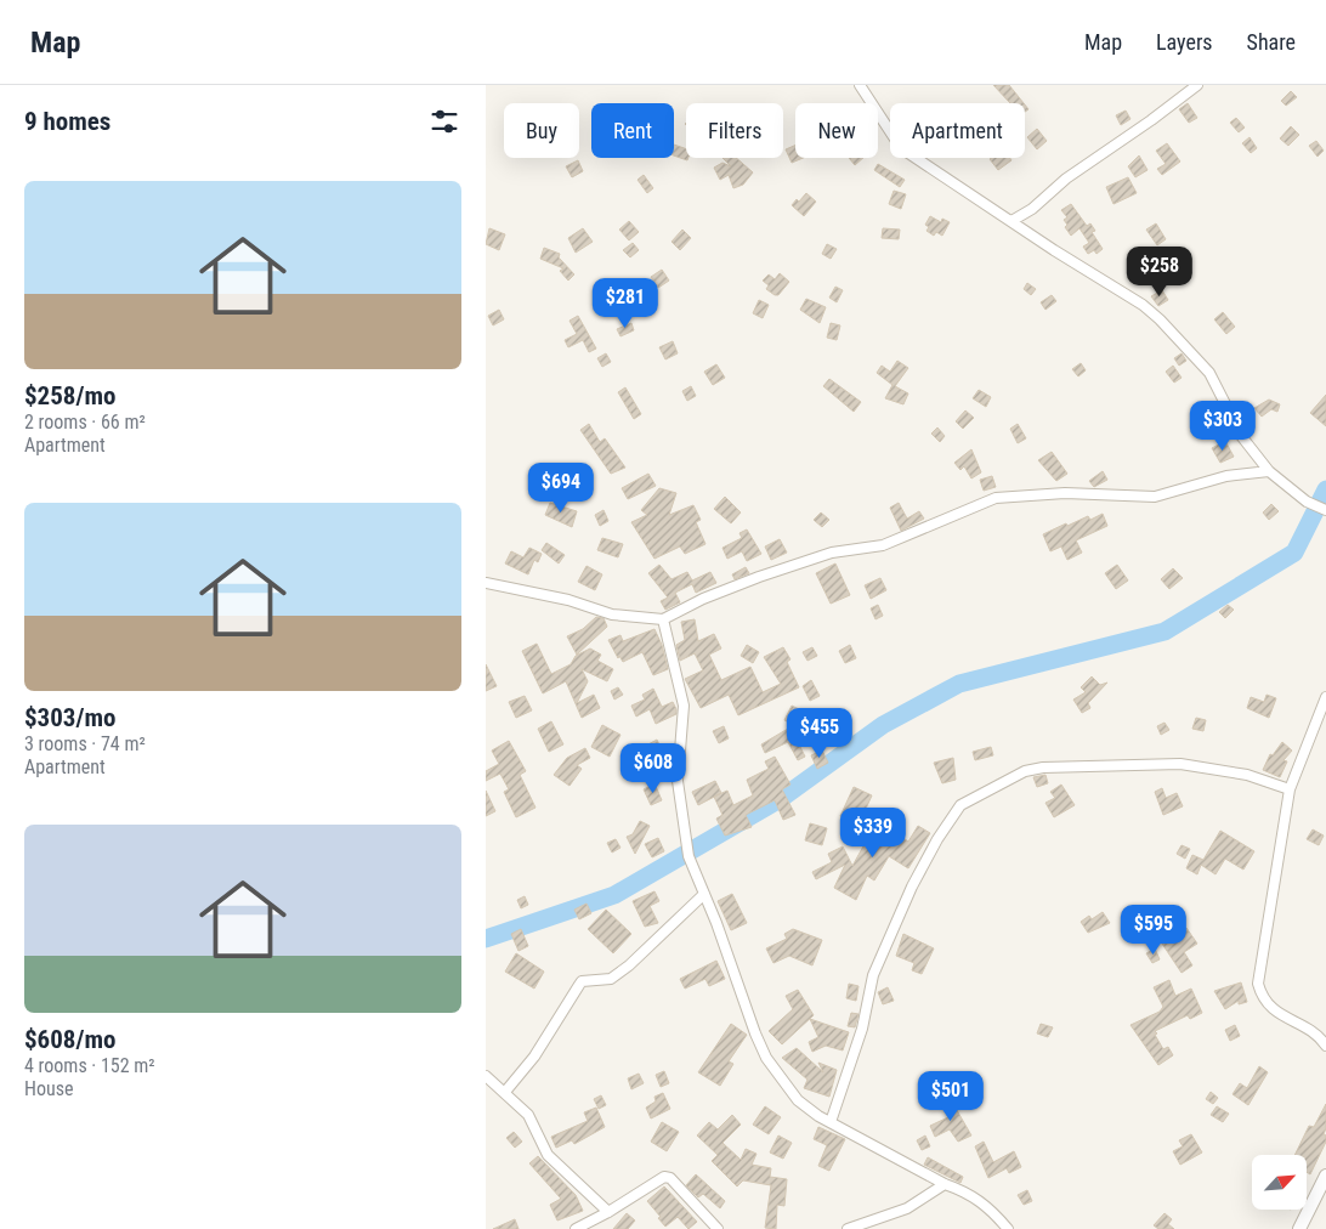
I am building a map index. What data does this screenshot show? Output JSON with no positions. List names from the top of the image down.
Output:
{
  "north": "top right",
  "page": {
    "header": "Map",
    "nav": ["Map", "Layers", "Share"],
    "heading": "9 homes",
    "chip": [
      "Buy",
      "Rent",
      "Filters",
      "New",
      "Apartment"
    ],
    "list": [
      {
        "name": "$258/mo",
        "note": "2 rooms · 66 m² · Apartment"
      },
      {
        "name": "$303/mo",
        "note": "3 rooms · 74 m² · Apartment"
      },
      {
        "name": "$608/mo",
        "note": "4 rooms · 152 m² · House"
      }
    ],
    "price": [
      "$258",
      "$281",
      "$303",
      "$694",
      "$455",
      "$608",
      "$339",
      "$595",
      "$501"
    ]
  }
}
